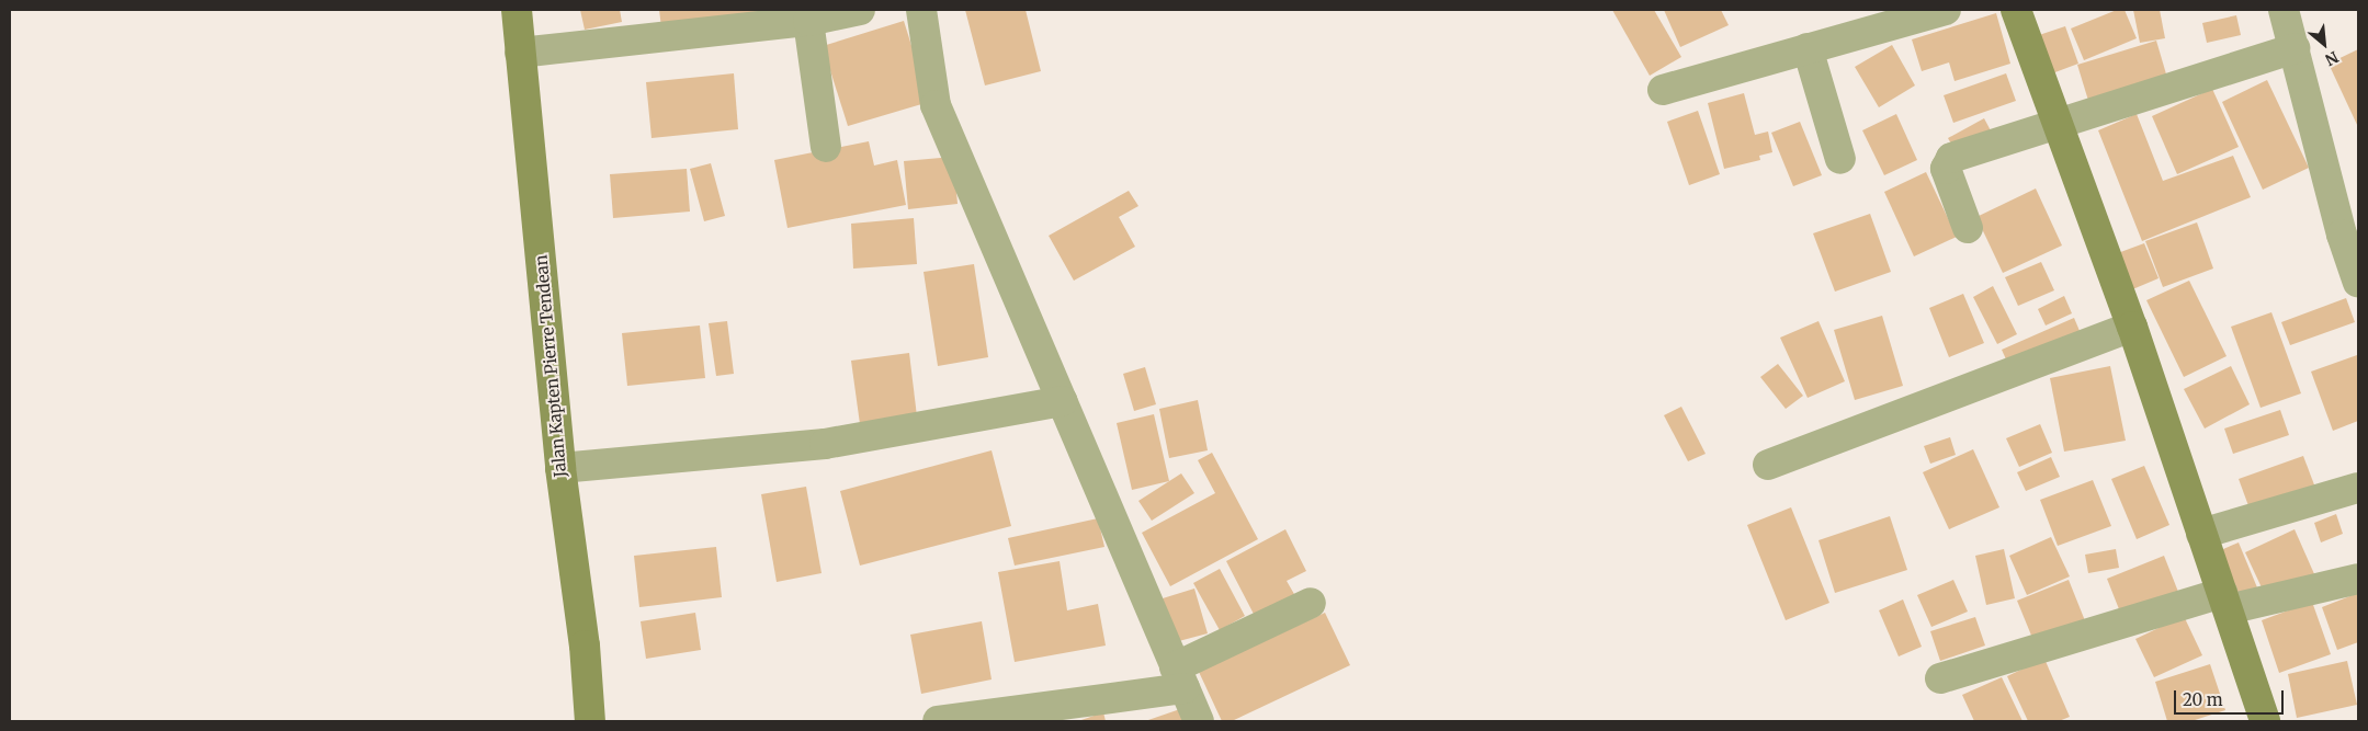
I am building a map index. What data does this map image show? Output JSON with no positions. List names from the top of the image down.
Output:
{
  "streets": {
    "street": ["Jalan Kapten Pierre Tendean"]
  },
  "scale_bar": "20 m",
  "north": "bottom right"
}
